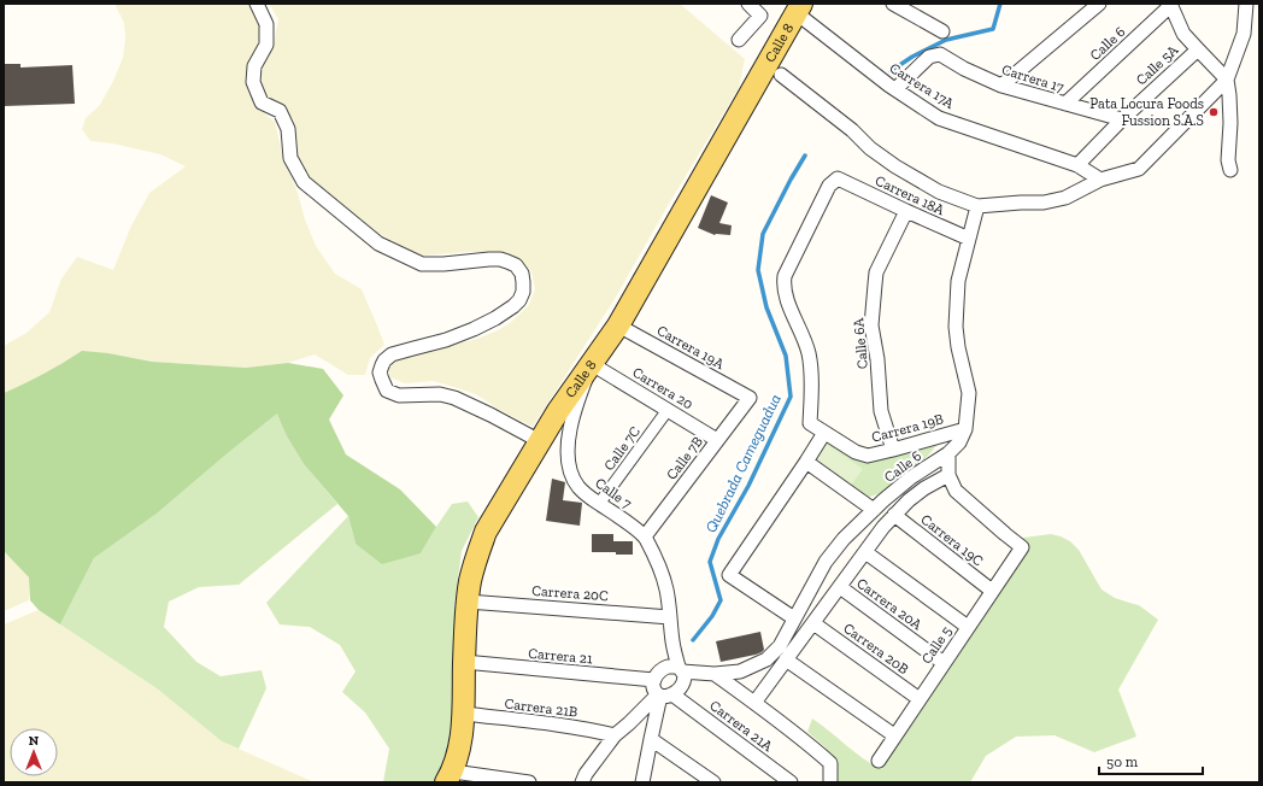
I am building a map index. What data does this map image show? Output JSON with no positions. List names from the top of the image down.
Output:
{
  "streets": {
    "main road": ["Calle 8"],
    "street": [
      "Calle 6",
      "Calle 5A",
      "Carrera 17",
      "Carrera 17A",
      "Carrera 18A",
      "Calle 6A",
      "Carrera 19A",
      "Carrera 20",
      "Carrera 19B",
      "Calle 7C",
      "Calle 7B",
      "Calle 7",
      "Carrera 19C",
      "Carrera 20C",
      "Carrera 20A",
      "Calle 5",
      "Carrera 20B",
      "Carrera 21",
      "Carrera 21B",
      "Carrera 21A"
    ]
  },
  "crossings": [
    ["Calle 8", "Carrera 17A"],
    ["Calle 8", "Carrera 19A"],
    ["Calle 8", "Carrera 20"],
    ["Calle 8", "Calle 7"],
    ["Calle 8", "Carrera 20C"],
    ["Calle 8", "Carrera 21"],
    ["Calle 8", "Carrera 21B"],
    ["Calle 6", "Carrera 17"],
    ["Calle 6", "Carrera 18A"],
    ["Calle 6", "Carrera 19B"],
    ["Calle 6", "Calle 7"],
    ["Calle 6", "Carrera 21"],
    ["Calle 6", "Carrera 21A"],
    ["Calle 5A", "Carrera 17"],
    ["Calle 5A", "Carrera 17A"],
    ["Carrera 17", "Carrera 17A"],
    ["Carrera 18A", "Calle 6A"],
    ["Carrera 18A", "Carrera 19B"],
    ["Calle 6A", "Carrera 19B"],
    ["Carrera 19A", "Calle 7B"],
    ["Carrera 20", "Calle 7C"],
    ["Carrera 20", "Calle 7B"],
    ["Carrera 20", "Calle 7"],
    ["Calle 7C", "Calle 7"],
    ["Calle 7B", "Calle 7"],
    ["Calle 7", "Carrera 20C"],
    ["Calle 7", "Carrera 21"],
    ["Calle 7", "Carrera 21A"],
    ["Carrera 19C", "Calle 5"],
    ["Carrera 20A", "Calle 5"],
    ["Calle 5", "Carrera 20B"],
    ["Carrera 21", "Carrera 21A"]
  ],
  "water": ["Quebrada Cameguadua"],
  "places": ["Pata Locura Foods Fussion S.A.S"],
  "scale_bar": "50 m",
  "north": "top"
}
